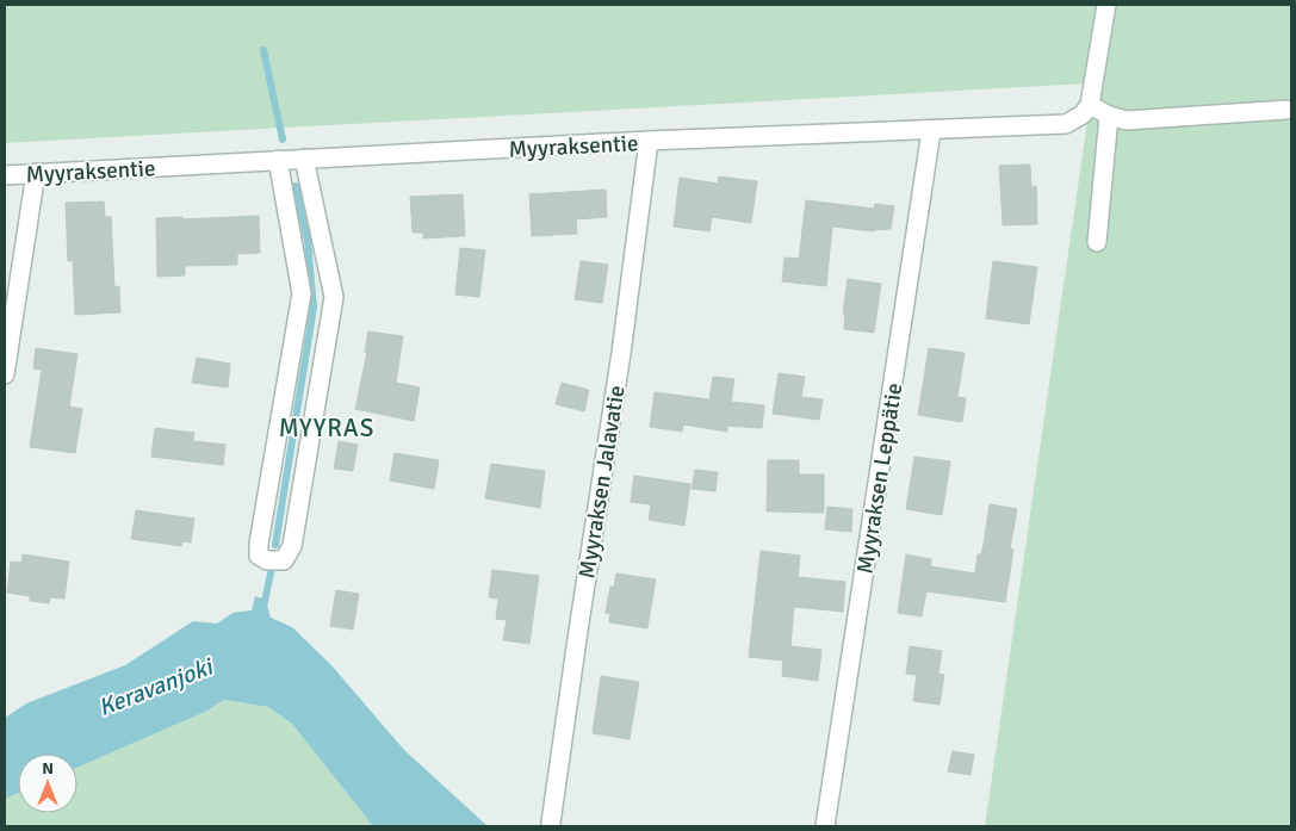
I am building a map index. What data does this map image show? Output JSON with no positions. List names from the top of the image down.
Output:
{
  "streets": {
    "street": ["Myyraksentie", "Myyraksen Leppätie", "Myyraksen Jalavatie"]
  },
  "crossings": [
    ["Myyraksentie", "Myyraksen Leppätie"],
    ["Myyraksentie", "Myyraksen Jalavatie"]
  ],
  "districts": ["MYYRAS"],
  "water": ["Keravanjoki"],
  "north": "top"
}
